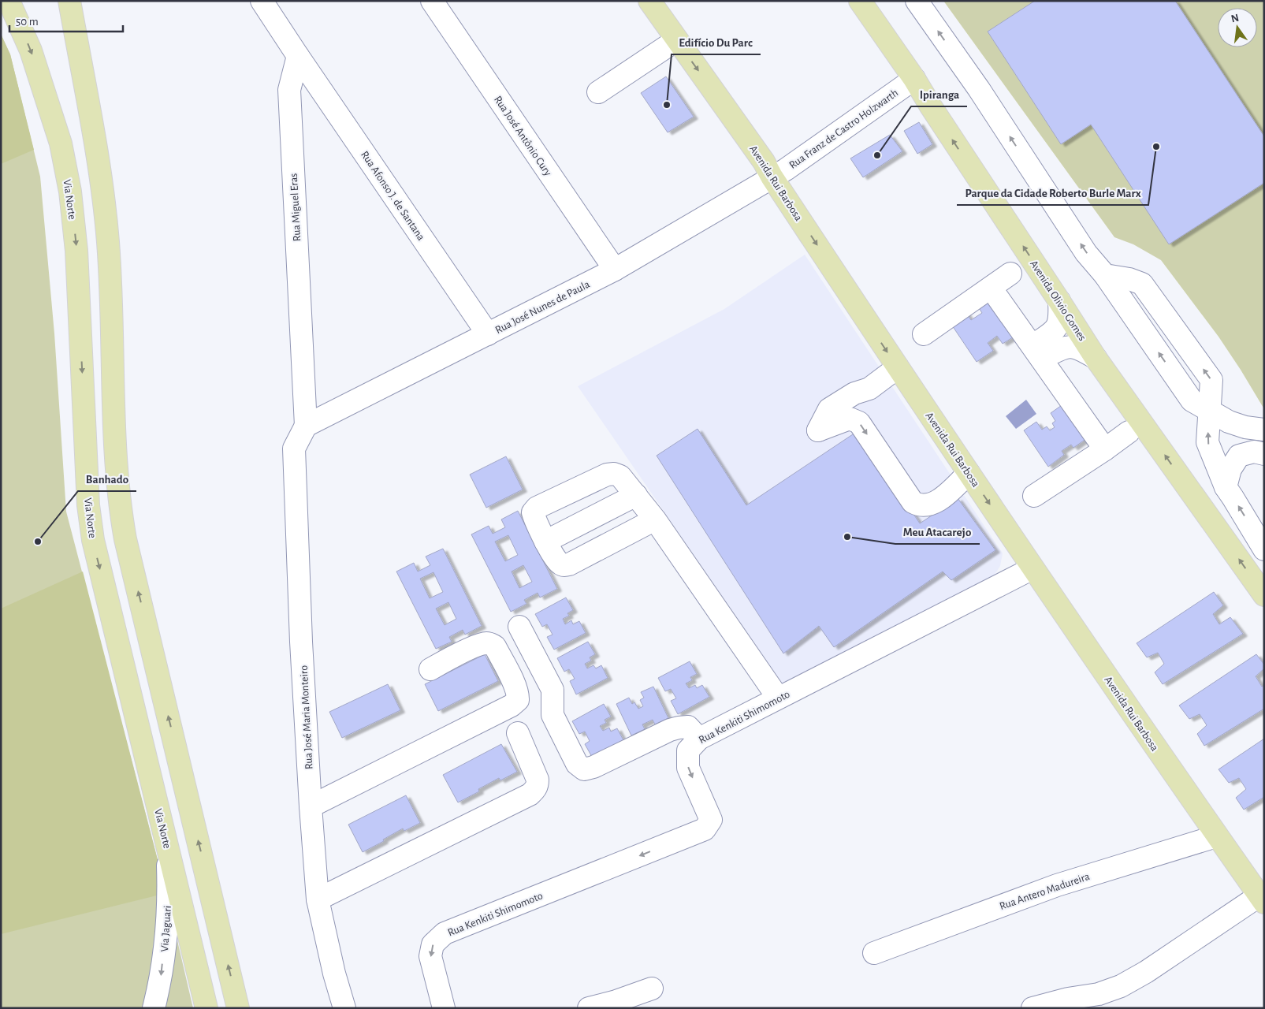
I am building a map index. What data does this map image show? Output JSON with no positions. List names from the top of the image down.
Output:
{
  "streets": {
    "main road": ["Avenida Rui Barbosa", "Via Norte", "Avenida Olivio Gomes"],
    "street": [
      "Rua Franz de Castro Holzwarth",
      "Rua José Antônio Cury",
      "Rua Afonso J. de Santana",
      "Rua Miguel Eras",
      "Rua José Nunes de Paula",
      "Rua Kenkiti Shimomoto",
      "Rua José Maria Monteiro",
      "Rua Antero Madureira",
      "Via Jaguari"
    ]
  },
  "crossings": [
    ["Rua Franz de Castro Holzwarth", "Avenida Rui Barbosa"],
    ["Rua Franz de Castro Holzwarth", "Avenida Olivio Gomes"],
    ["Rua Franz de Castro Holzwarth", "Rua José Nunes de Paula"],
    ["Rua José Antônio Cury", "Rua José Nunes de Paula"],
    ["Avenida Rui Barbosa", "Rua José Nunes de Paula"],
    ["Avenida Rui Barbosa", "Rua Kenkiti Shimomoto"],
    ["Avenida Rui Barbosa", "Rua Antero Madureira"],
    ["Rua Afonso J. de Santana", "Rua Miguel Eras"],
    ["Rua Afonso J. de Santana", "Rua José Nunes de Paula"],
    ["Via Norte", "Via Jaguari"],
    ["Rua Miguel Eras", "Rua José Nunes de Paula"],
    ["Rua Miguel Eras", "Rua José Maria Monteiro"],
    ["Rua José Nunes de Paula", "Rua José Maria Monteiro"]
  ],
  "one_way": [
    "Avenida Rui Barbosa",
    "Avenida Olivio Gomes",
    "Rua Kenkiti Shimomoto",
    "Via Jaguari"
  ],
  "places": [
    "Edifício Du Parc",
    "Parque da Cidade Roberto Burle Marx",
    "Ipiranga",
    "Meu Atacarejo",
    "Banhado"
  ],
  "scale_bar": "50 m",
  "north": "top"
}
